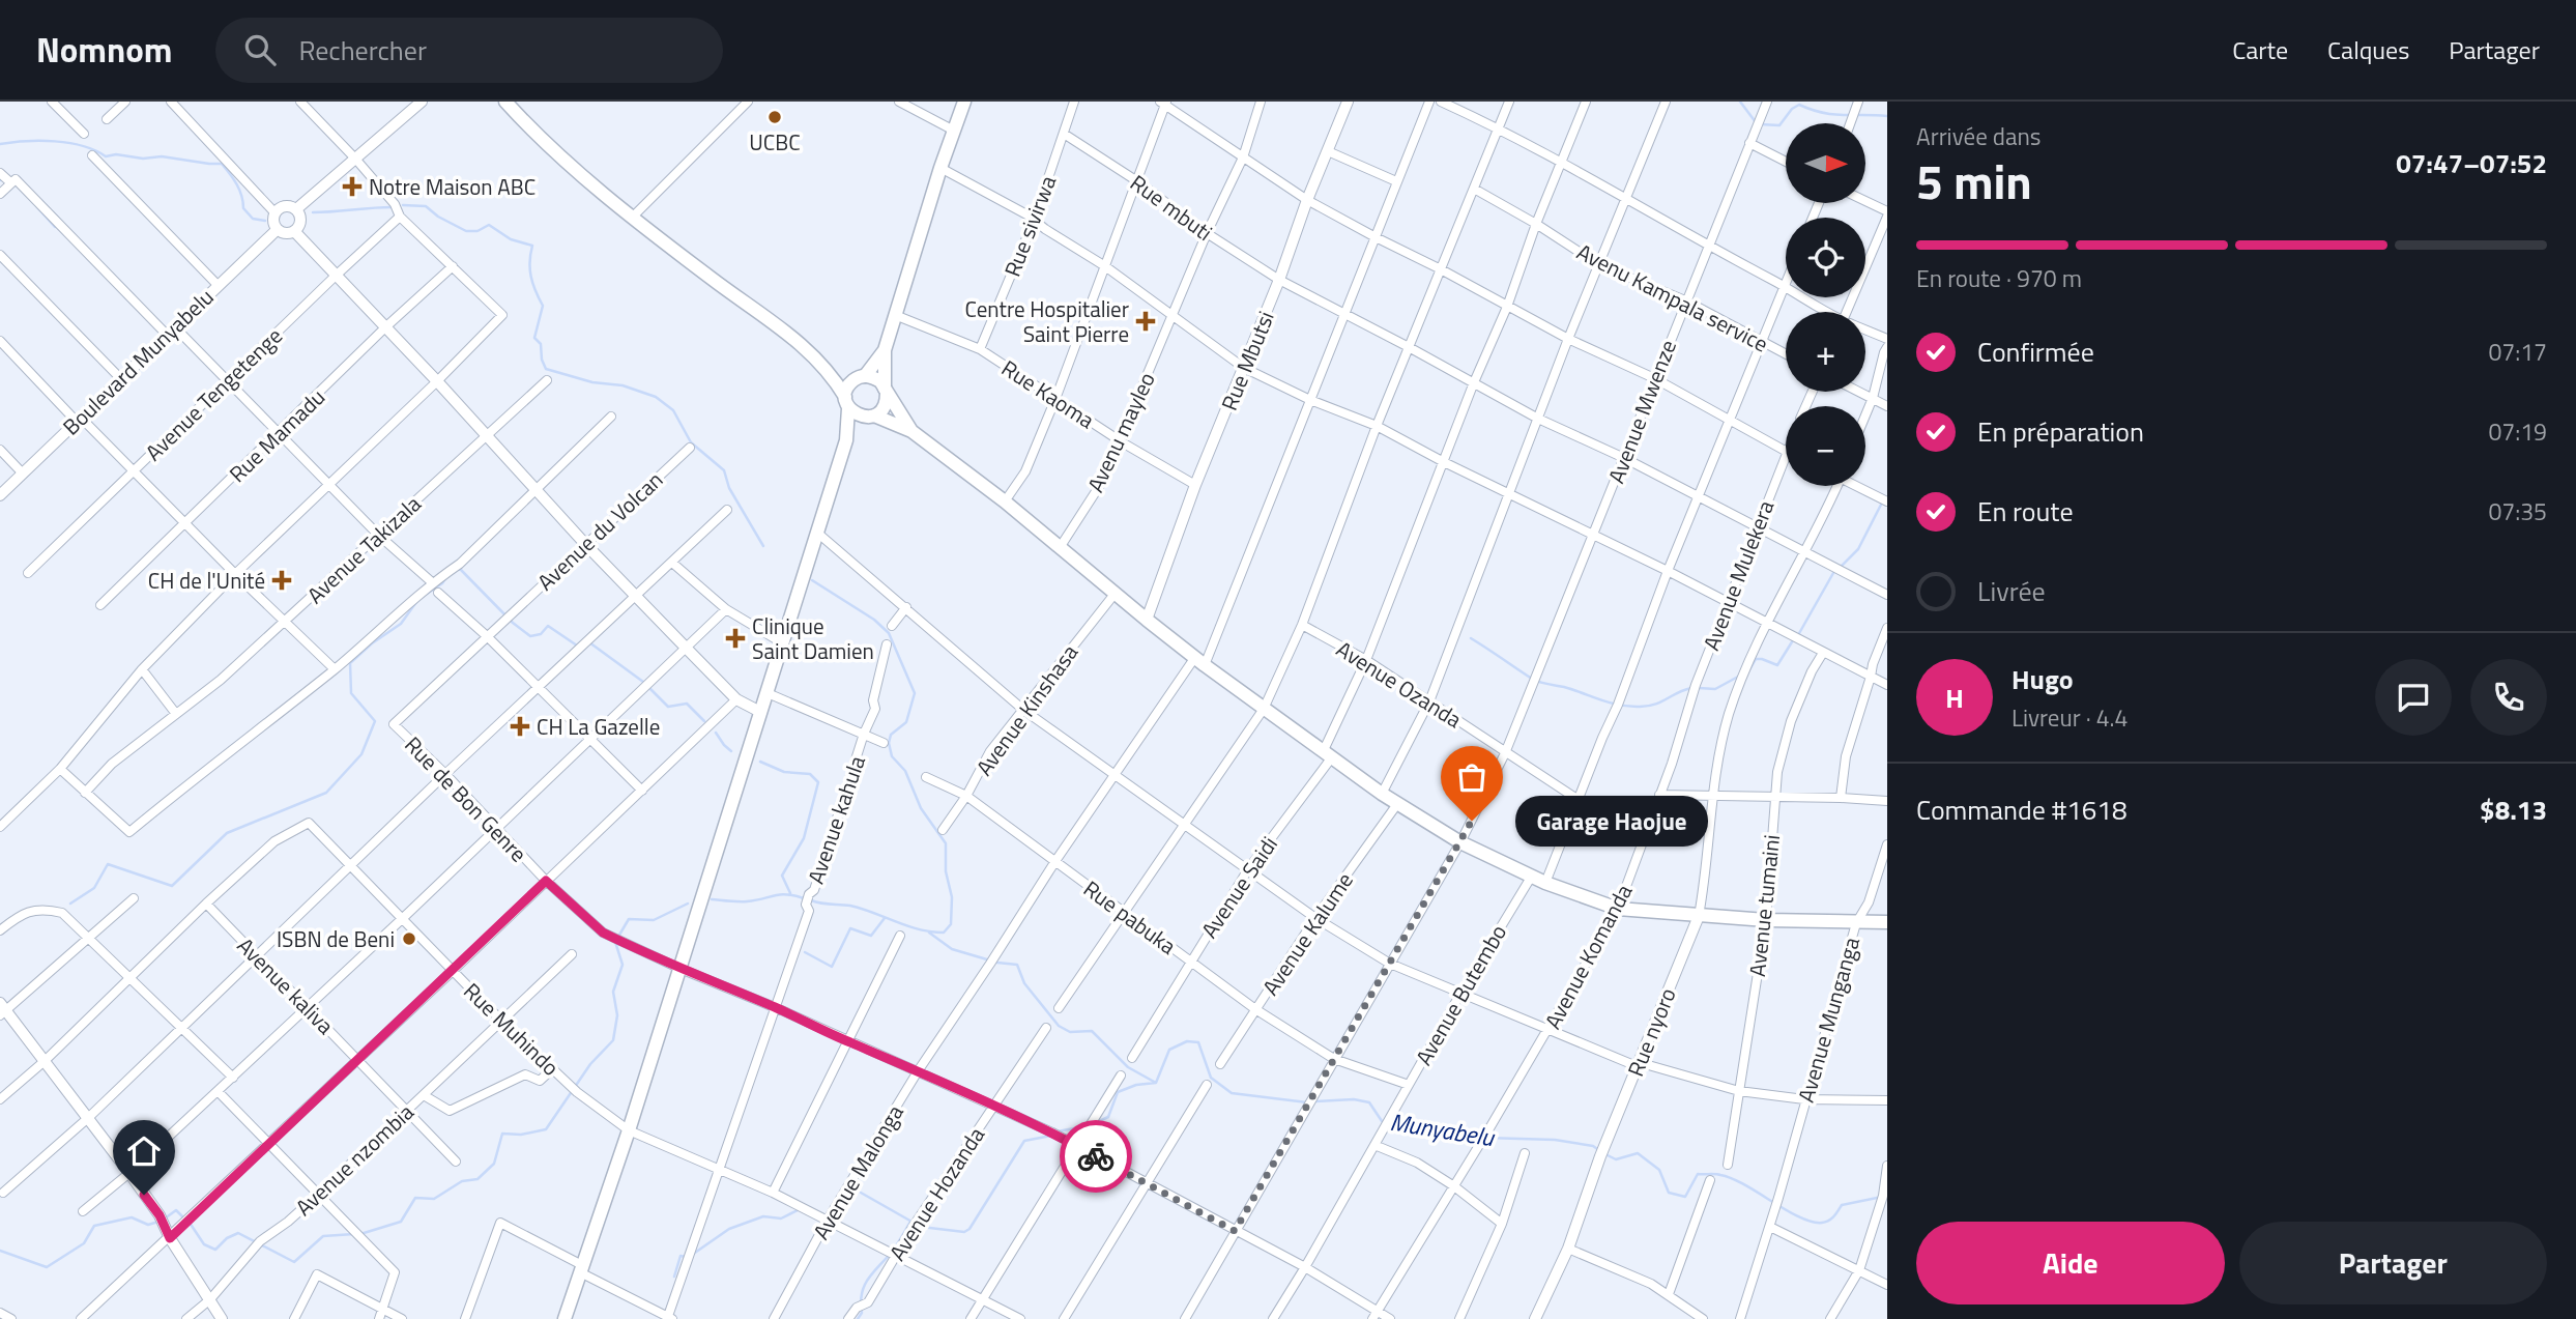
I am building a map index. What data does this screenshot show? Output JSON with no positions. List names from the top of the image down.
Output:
{
  "streets": {
    "street": [
      "Rue mbuti",
      "Rue sivirwa",
      "Avenu Kampala service",
      "Rue Mbutsi",
      "Boulevard Munyabelu",
      "Avenue Tengetenge",
      "Rue Kaoma",
      "Avenue Mwenze",
      "Avenu mayleo",
      "Rue Mamadu",
      "Avenue du Volcan",
      "Avenue Takizala",
      "Avenue Mulekera",
      "Avenue Ozanda",
      "Avenue Kinshasa",
      "Rue de Bon Genre",
      "Avenue kahula",
      "Avenue Saidi",
      "Avenue tumaini",
      "Rue pabuka",
      "Avenue Kalume",
      "Avenue Komanda",
      "Avenue kaliva",
      "Avenue Butembo",
      "Avenue Munganga",
      "Rue Muhindo",
      "Rue nyoro",
      "Avenue nzombia",
      "Avenue Malonga",
      "Avenue Hozanda"
    ]
  },
  "crossings": [
    ["Rue mbuti", "Rue sivirwa"],
    ["Rue mbuti", "Rue Mbutsi"],
    ["Rue mbuti", "Avenue Mwenze"],
    ["Rue mbuti", "Avenu mayleo"],
    ["Rue mbuti", "Avenue Mulekera"],
    ["Rue mbuti", "Avenue Saidi"],
    ["Rue mbuti", "Avenue Malonga"],
    ["Rue sivirwa", "Rue Kaoma"],
    ["Avenu Kampala service", "Avenue Mwenze"],
    ["Avenu Kampala service", "Avenue Saidi"],
    ["Rue Mbutsi", "Rue Kaoma"],
    ["Rue Kaoma", "Avenu mayleo"],
    ["Avenue Mwenze", "Avenue Ozanda"],
    ["Avenue Mwenze", "Rue de Bon Genre"],
    ["Avenue Mwenze", "Rue pabuka"],
    ["Avenue du Volcan", "Rue de Bon Genre"],
    ["Avenue Mulekera", "Avenue Komanda"],
    ["Avenue Ozanda", "Avenue Saidi"],
    ["Avenue Ozanda", "Avenue Komanda"],
    ["Avenue Kinshasa", "Rue pabuka"],
    ["Rue de Bon Genre", "Avenue kahula"],
    ["Rue de Bon Genre", "Avenue Butembo"],
    ["Rue de Bon Genre", "Avenue Malonga"],
    ["Rue de Bon Genre", "Avenue Hozanda"],
    ["Avenue kahula", "Rue Muhindo"],
    ["Avenue Saidi", "Rue pabuka"],
    ["Rue pabuka", "Avenue Kalume"],
    ["Rue pabuka", "Avenue Butembo"],
    ["Rue pabuka", "Avenue Malonga"],
    ["Avenue kaliva", "Rue Muhindo"],
    ["Avenue kaliva", "Avenue nzombia"],
    ["Rue Muhindo", "Avenue nzombia"],
    ["Rue Muhindo", "Avenue Malonga"],
    ["Rue Muhindo", "Avenue Hozanda"]
  ],
  "water": ["Munyabelu"],
  "places": {
    "other": ["UCBC", "Garage Haojue", "ISBN de Beni"],
    "health": [
      "Notre Maison ABC",
      "Centre Hospitalier Saint Pierre",
      "CH de l'Unité",
      "Clinique Saint Damien",
      "CH La Gazelle"
    ]
  },
  "north": "right",
  "page": {
    "header": "Nomnom",
    "search": "Rechercher",
    "nav": ["Carte", "Calques", "Partager"],
    "heading": ["5 min", "Arrivée dans", "07:47–07:52"],
    "panel": [
      "Hugo",
      "Livreur · 4.4",
      "Commande #1618",
      "$8.13"
    ],
    "map_buttons": ["+", "−"],
    "bar": "En route · 970 m",
    "list": [
      ["Confirmée", "07:17"],
      ["En préparation", "07:19"],
      ["En route", "07:35"],
      "Livrée"
    ],
    "round": "H",
    "bubble": "Garage Haojue",
    "buttons": ["Aide", "Partager"]
  }
}
